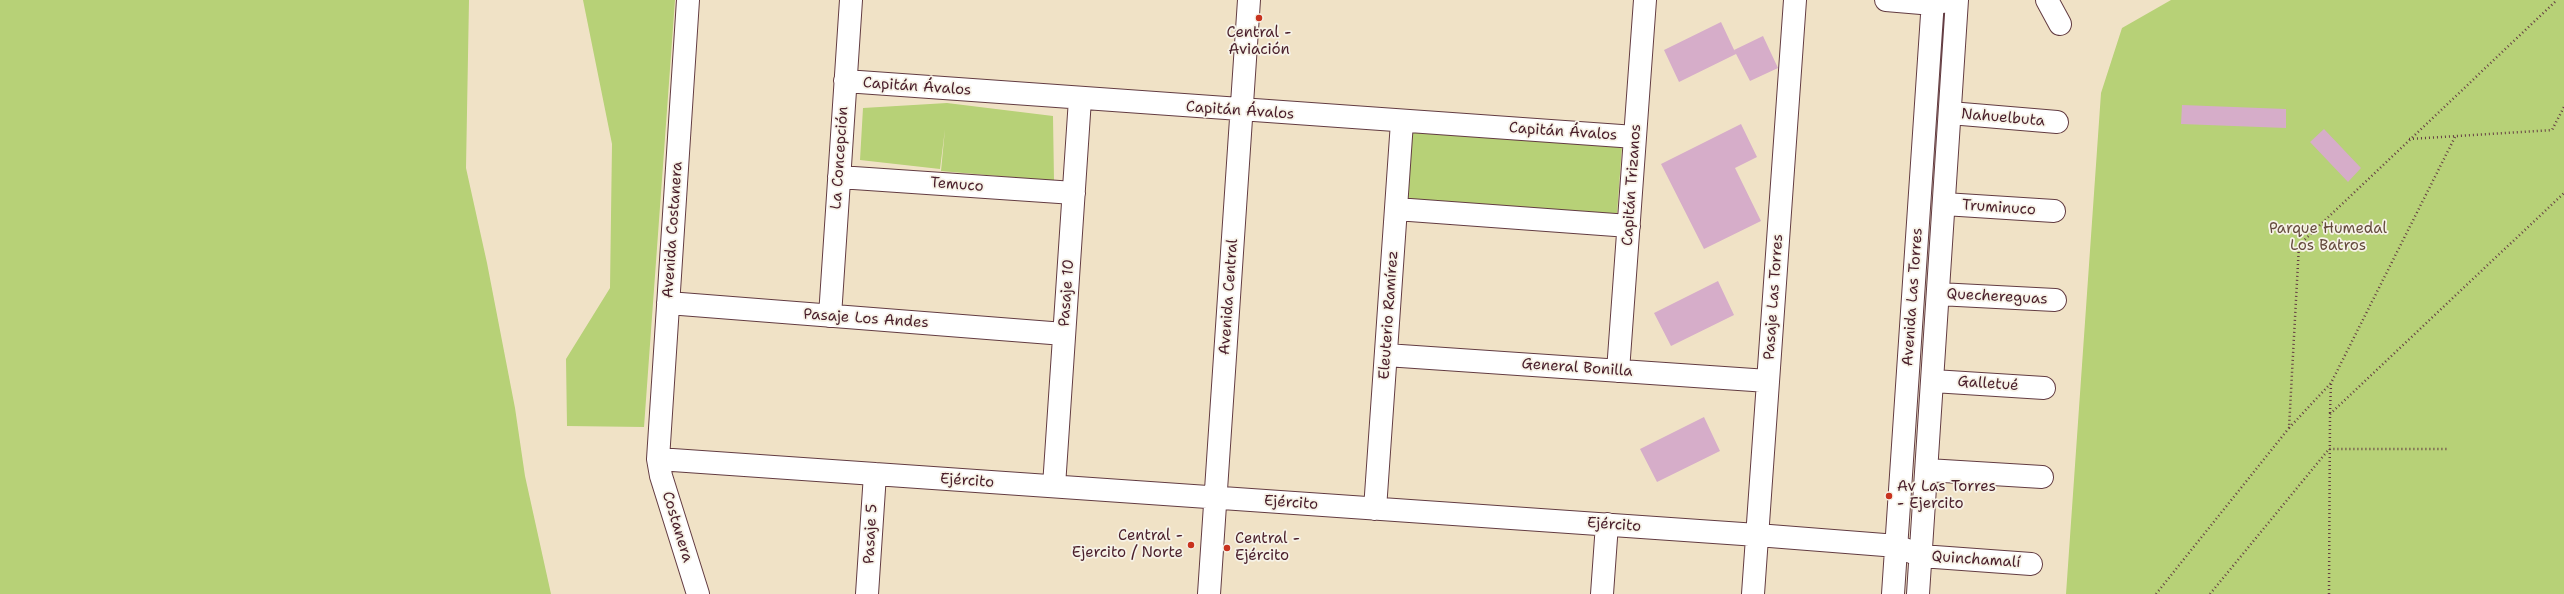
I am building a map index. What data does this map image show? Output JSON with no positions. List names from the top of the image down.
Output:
{
  "streets": {
    "street": [
      "Capitán Ávalos",
      "Nahuelbuta",
      "La Concepción",
      "Temuco",
      "Capitán Trizanos",
      "Truminuco",
      "Avenida Costanera",
      "Pasaje 10",
      "Avenida Central",
      "Pasaje Las Torres",
      "Avenida Las Torres",
      "Quechereguas",
      "Eleuterio Ramírez",
      "Pasaje Los Andes",
      "General Bonilla",
      "Galletué",
      "Ejército",
      "Costanera",
      "Pasaje 5",
      "Quinchamalí"
    ]
  },
  "crossings": [
    ["Capitán Ávalos", "La Concepción"],
    ["Capitán Ávalos", "Capitán Trizanos"],
    ["Capitán Ávalos", "Pasaje 10"],
    ["Capitán Ávalos", "Avenida Central"],
    ["Capitán Ávalos", "Eleuterio Ramírez"],
    ["Nahuelbuta", "Avenida Las Torres"],
    ["La Concepción", "Temuco"],
    ["La Concepción", "Pasaje Los Andes"],
    ["Temuco", "Pasaje 10"],
    ["Capitán Trizanos", "General Bonilla"],
    ["Truminuco", "Avenida Las Torres"],
    ["Avenida Costanera", "Pasaje Los Andes"],
    ["Avenida Costanera", "Ejército"],
    ["Avenida Costanera", "Costanera"],
    ["Pasaje 10", "Pasaje Los Andes"],
    ["Pasaje 10", "Ejército"],
    ["Avenida Central", "Ejército"],
    ["Pasaje Las Torres", "General Bonilla"],
    ["Pasaje Las Torres", "Ejército"],
    ["Avenida Las Torres", "Quechereguas"],
    ["Avenida Las Torres", "Galletué"],
    ["Avenida Las Torres", "Ejército"],
    ["Avenida Las Torres", "Quinchamalí"],
    ["Eleuterio Ramírez", "General Bonilla"],
    ["Eleuterio Ramírez", "Ejército"],
    ["Ejército", "Costanera"],
    ["Ejército", "Pasaje 5"],
    ["Ejército", "Quinchamalí"]
  ],
  "parks": ["Parque Humedal Los Batros"],
  "places": [
    "Central - Aviación",
    "Av Las Torres - Ejercito",
    "Central - Ejercito / Norte",
    "Central - Ejército"
  ]
}
